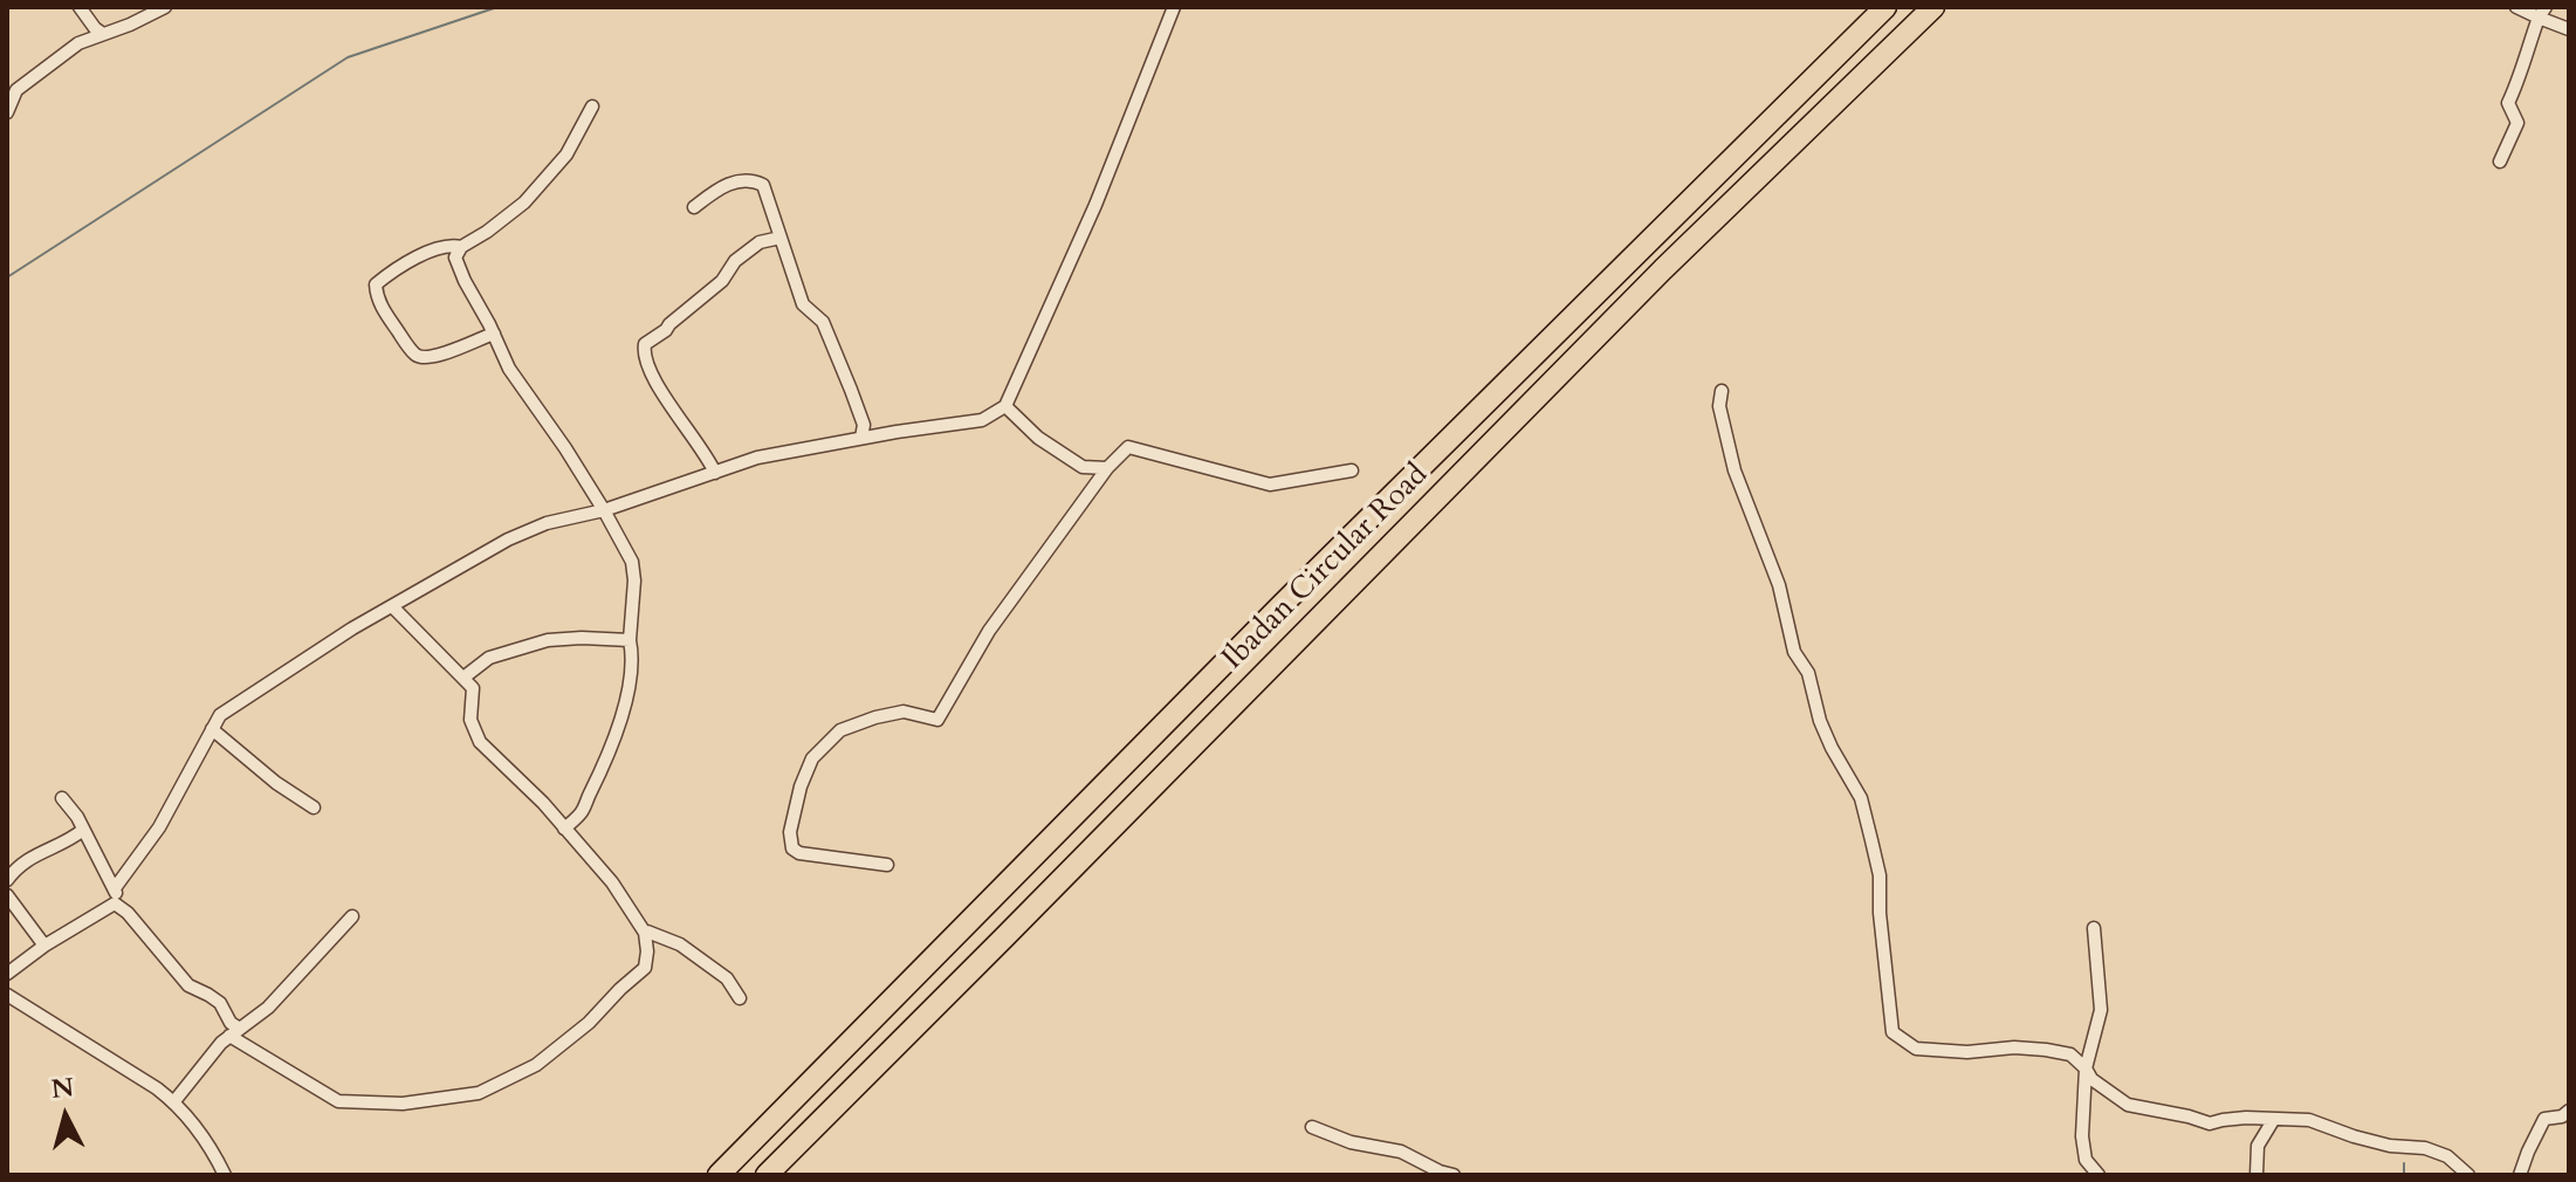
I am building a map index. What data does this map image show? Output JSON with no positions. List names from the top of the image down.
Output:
{
  "streets": {
    "highway": ["Ibadan Circular Road"]
  },
  "north": "top"
}
